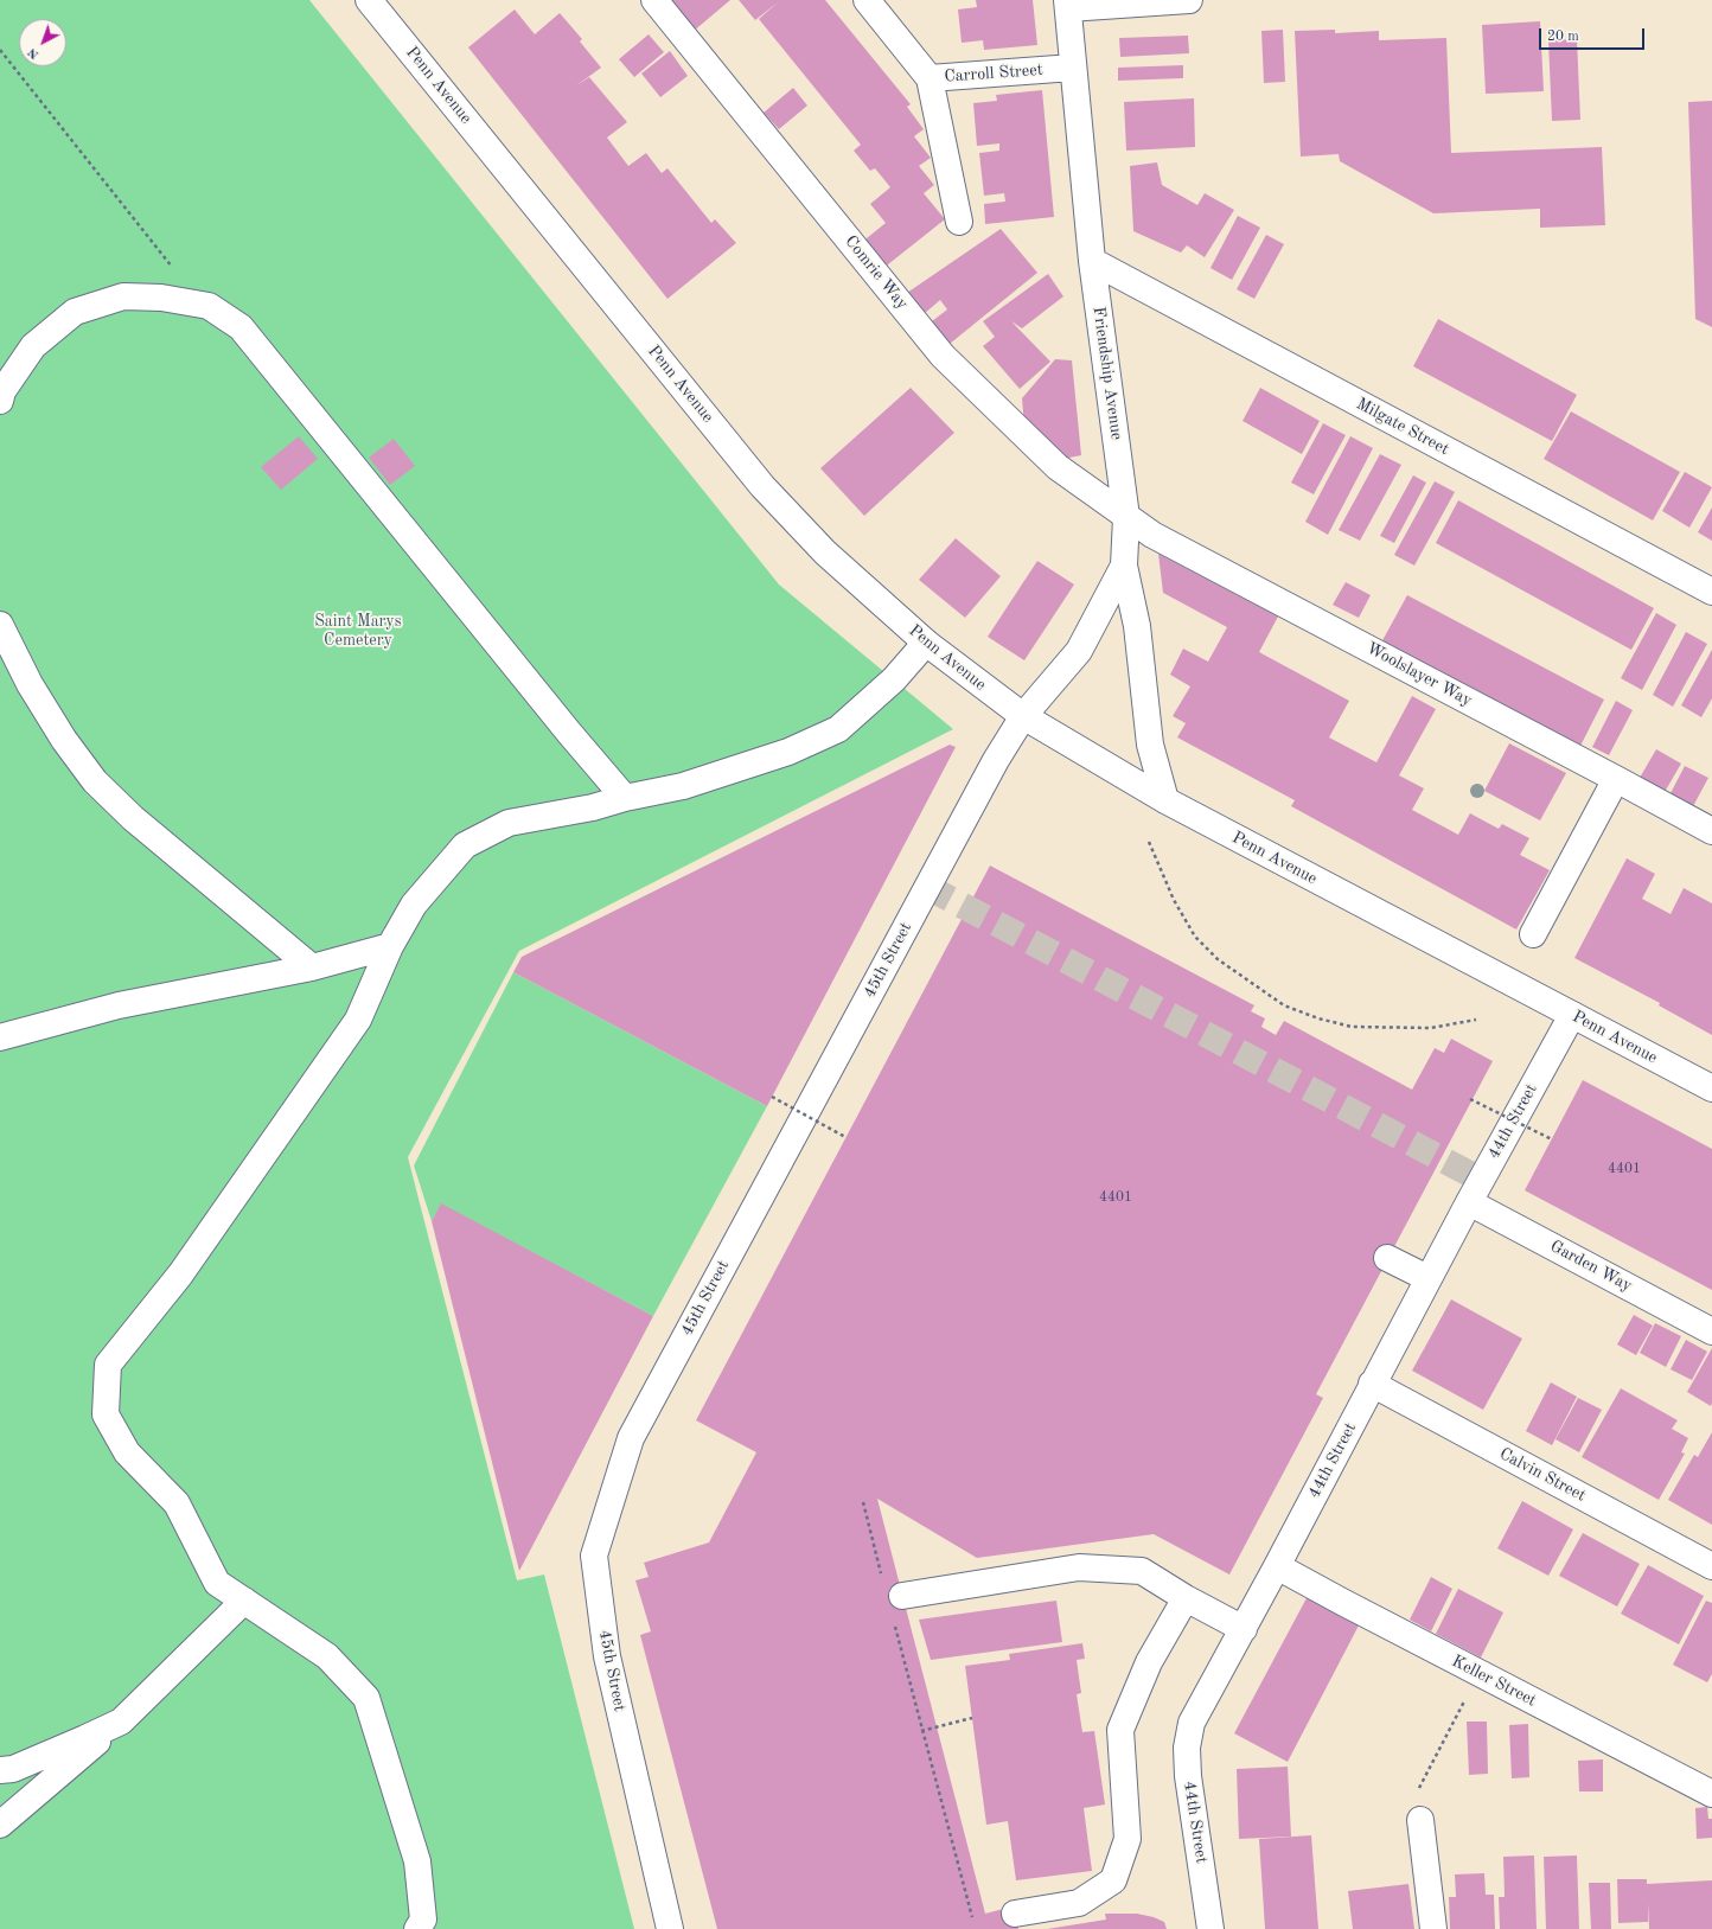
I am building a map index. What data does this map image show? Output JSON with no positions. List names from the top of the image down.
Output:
{
  "streets": {
    "street": [
      "Carroll Street",
      "Penn Avenue",
      "Comrie Way",
      "Friendship Avenue",
      "Milgate Street",
      "Woolslayer Way",
      "45th Street",
      "44th Street",
      "Garden Way",
      "Calvin Street",
      "Keller Street"
    ]
  },
  "crossings": [
    ["Carroll Street", "Friendship Avenue"],
    ["Penn Avenue", "Friendship Avenue"],
    ["Penn Avenue", "45th Street"],
    ["Penn Avenue", "44th Street"],
    ["Comrie Way", "Friendship Avenue"],
    ["Comrie Way", "Woolslayer Way"],
    ["Friendship Avenue", "Milgate Street"],
    ["Friendship Avenue", "Woolslayer Way"],
    ["Friendship Avenue", "45th Street"],
    ["44th Street", "Garden Way"],
    ["44th Street", "Calvin Street"],
    ["44th Street", "Keller Street"]
  ],
  "parks": ["Saint Marys Cemetery"],
  "house_numbers": ["4401", "4401"],
  "scale_bar": "20 m",
  "north": "bottom left"
}
